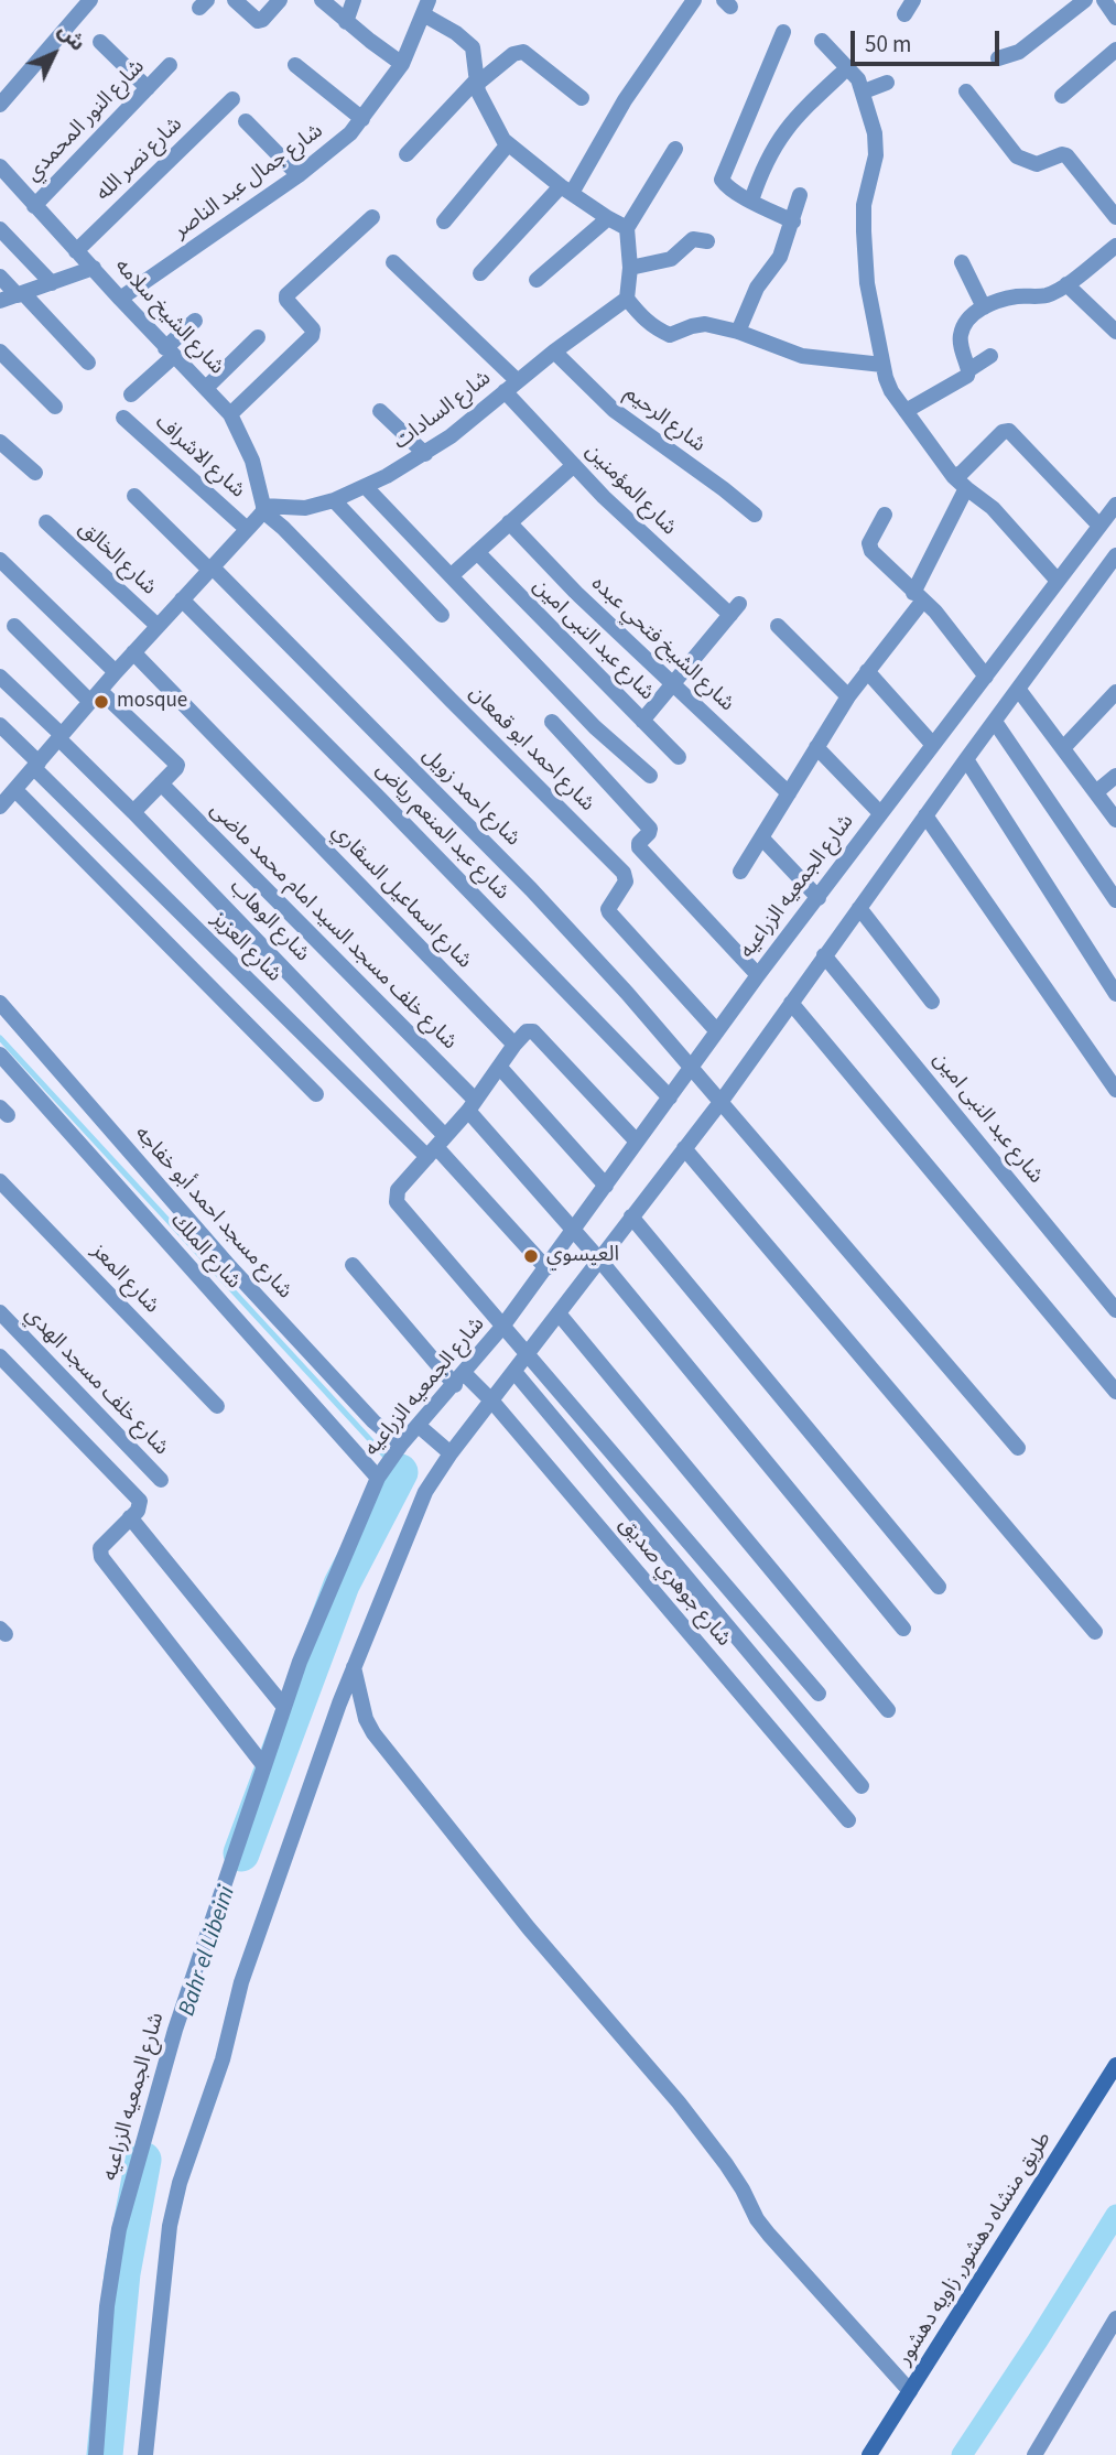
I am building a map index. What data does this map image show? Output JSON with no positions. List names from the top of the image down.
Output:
{
  "streets": {
    "street": [
      "شارع النور المحمدي",
      "شارع نصر الله",
      "شارع جمال عبد الناصر",
      "شارع الشيخ سلامه",
      "شارع السادات",
      "شارع الرحيم",
      "شارع الاشراف",
      "شارع المؤمنين",
      "شارع الخالق",
      "شارع عبد النبى امين",
      "شارع الشيخ فتحي عبده",
      "شارع احمد ابو قمعان",
      "شارع احمد زويل",
      "شارع عبد المنعم رياض",
      "شارع الجمعيه الزراعيه",
      "شارع اسماعيل السقاري",
      "شارع الوهاب",
      "شارع خلف مسجد السيد امام محمد ماضى",
      "شارع العزيز",
      "شارع مسجد احمد أبو خفاجه",
      "شارع الملك",
      "شارع المعز",
      "شارع خلف مسجد الهدي",
      "شارع جوهري صديق",
      "طريق منشاه دهشور, زاويه دهشور"
    ]
  },
  "crossings": [
    ["شارع النور المحمدي", "شارع الشيخ سلامه"],
    ["شارع نصر الله", "شارع الشيخ سلامه"],
    ["شارع جمال عبد الناصر", "شارع الشيخ سلامه"],
    ["شارع الشيخ سلامه", "شارع السادات"],
    ["شارع الشيخ سلامه", "شارع الاشراف"],
    ["شارع الشيخ سلامه", "شارع احمد ابو قمعان"],
    ["شارع السادات", "شارع الرحيم"],
    ["شارع السادات", "شارع الاشراف"],
    ["شارع السادات", "شارع المؤمنين"],
    ["شارع السادات", "شارع احمد ابو قمعان"],
    ["شارع الاشراف", "شارع احمد ابو قمعان"],
    ["شارع المؤمنين", "شارع الشيخ فتحي عبده"],
    ["شارع احمد ابو قمعان", "شارع الجمعيه الزراعيه"],
    ["شارع احمد زويل", "شارع الجمعيه الزراعيه"],
    ["شارع عبد المنعم رياض", "شارع الجمعيه الزراعيه"],
    ["شارع الجمعيه الزراعيه", "شارع خلف مسجد السيد امام محمد ماضى"],
    ["شارع الجمعيه الزراعيه", "شارع العزيز"],
    ["شارع الجمعيه الزراعيه", "شارع مسجد احمد أبو خفاجه"],
    ["شارع الجمعيه الزراعيه", "شارع الملك"],
    ["شارع الجمعيه الزراعيه", "شارع جوهري صديق"],
    ["شارع الوهاب", "شارع العزيز"]
  ],
  "water": ["Bahr el Libeini"],
  "places": ["mosque", "العيسوي"],
  "scale_bar": "50 m",
  "north": "top right"
}
